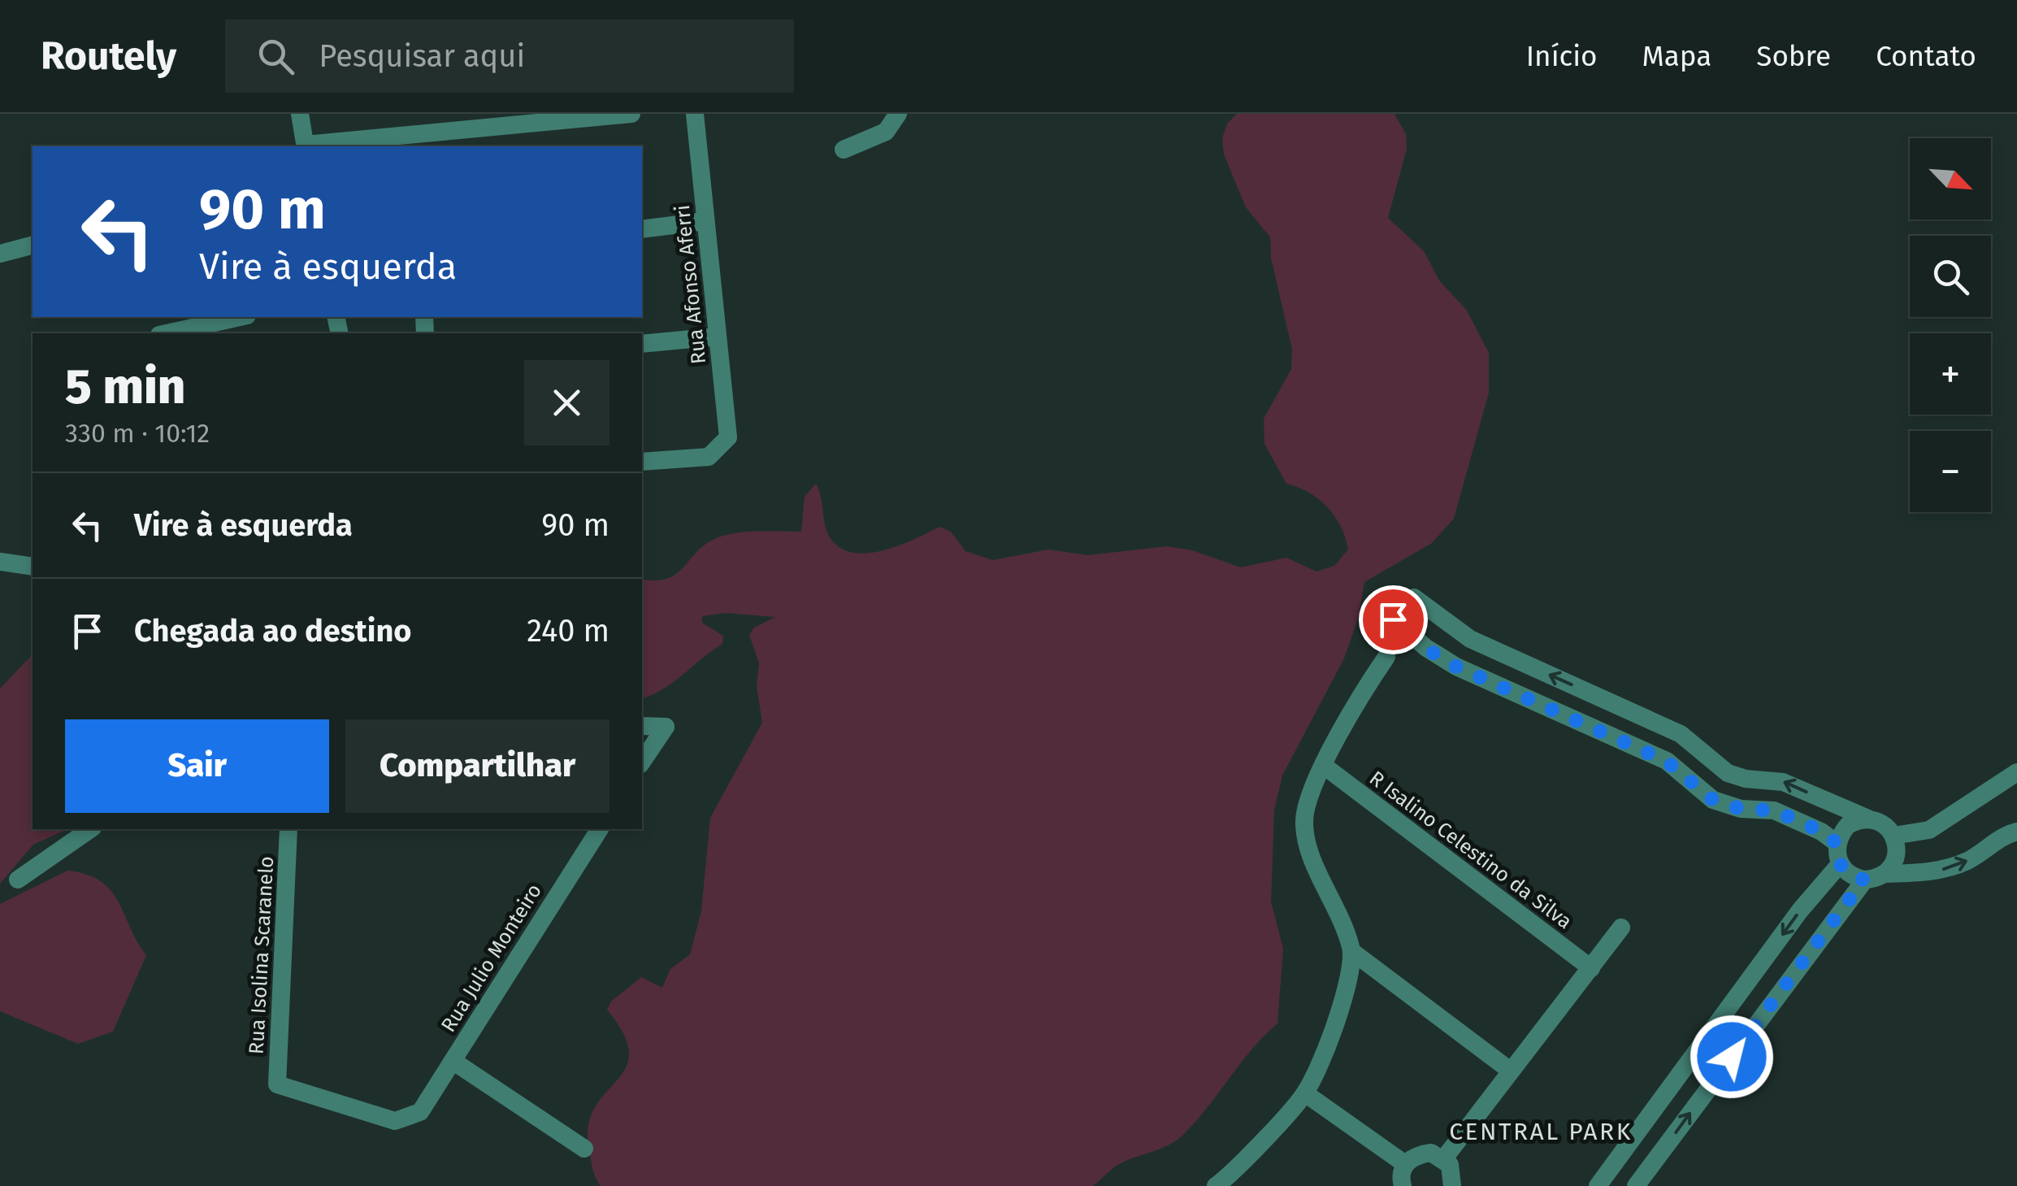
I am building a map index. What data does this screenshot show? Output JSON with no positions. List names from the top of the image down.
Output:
{
  "streets": {
    "street": [
      "Rua Afonso Aferri",
      "R Isalino Celestino da Silva",
      "Rua Isolina Scaranelo",
      "Rua Julio Monteiro"
    ]
  },
  "crossings": [
    ["Rua Isolina Scaranelo", "Rua Julio Monteiro"]
  ],
  "districts": ["CENTRAL PARK"],
  "north": "bottom right",
  "page": {
    "header": "Routely",
    "search": "Pesquisar aqui",
    "nav": [
      "Início",
      "Mapa",
      "Sobre",
      "Contato"
    ],
    "map_buttons": ["+", "−"],
    "turn": ["90 m", "Vire à esquerda"],
    "heading": ["5 min", "330 m · 10:12"],
    "list": [
      {
        "name": "Vire à esquerda",
        "value": "90 m"
      },
      {
        "name": "Chegada ao destino",
        "value": "240 m"
      }
    ],
    "buttons": ["Sair", "Compartilhar"]
  }
}
